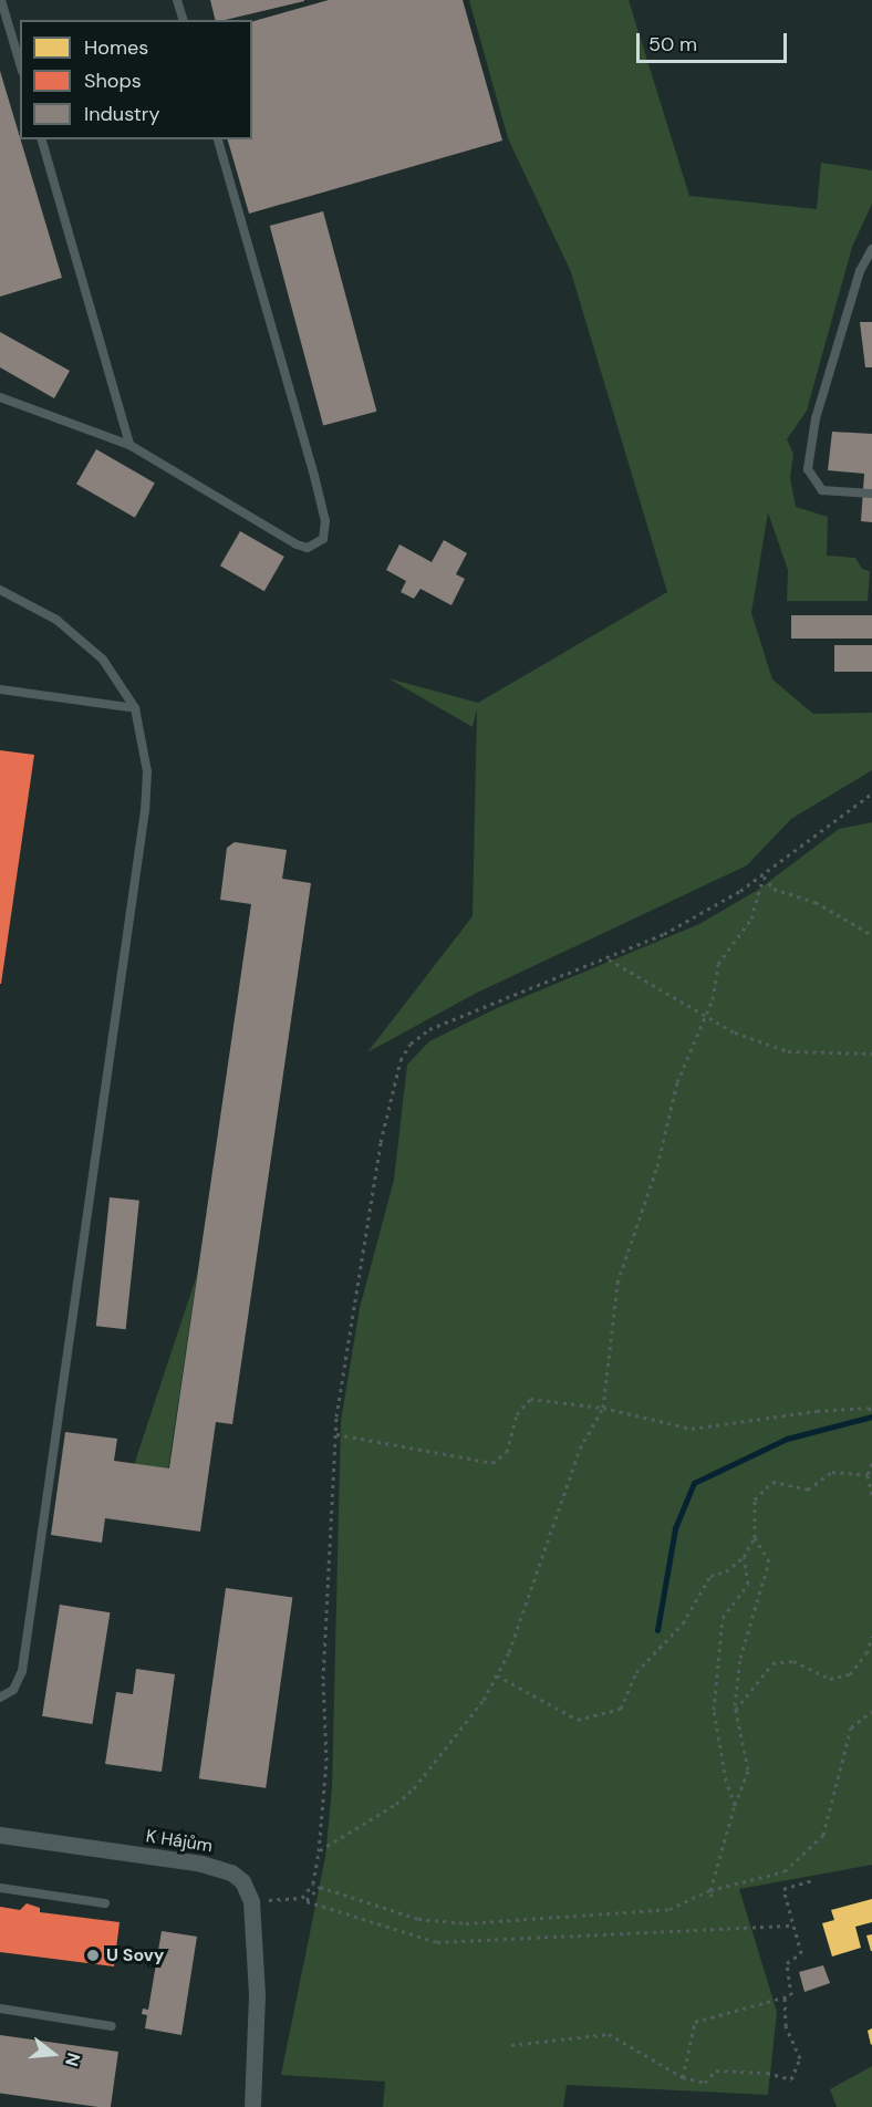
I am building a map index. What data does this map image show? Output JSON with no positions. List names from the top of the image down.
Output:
{
  "streets": {
    "street": ["K Hájům"]
  },
  "places": ["U Sovy"],
  "legend": ["Homes", "Shops", "Industry"],
  "scale_bar": "50 m",
  "north": "right"
}
